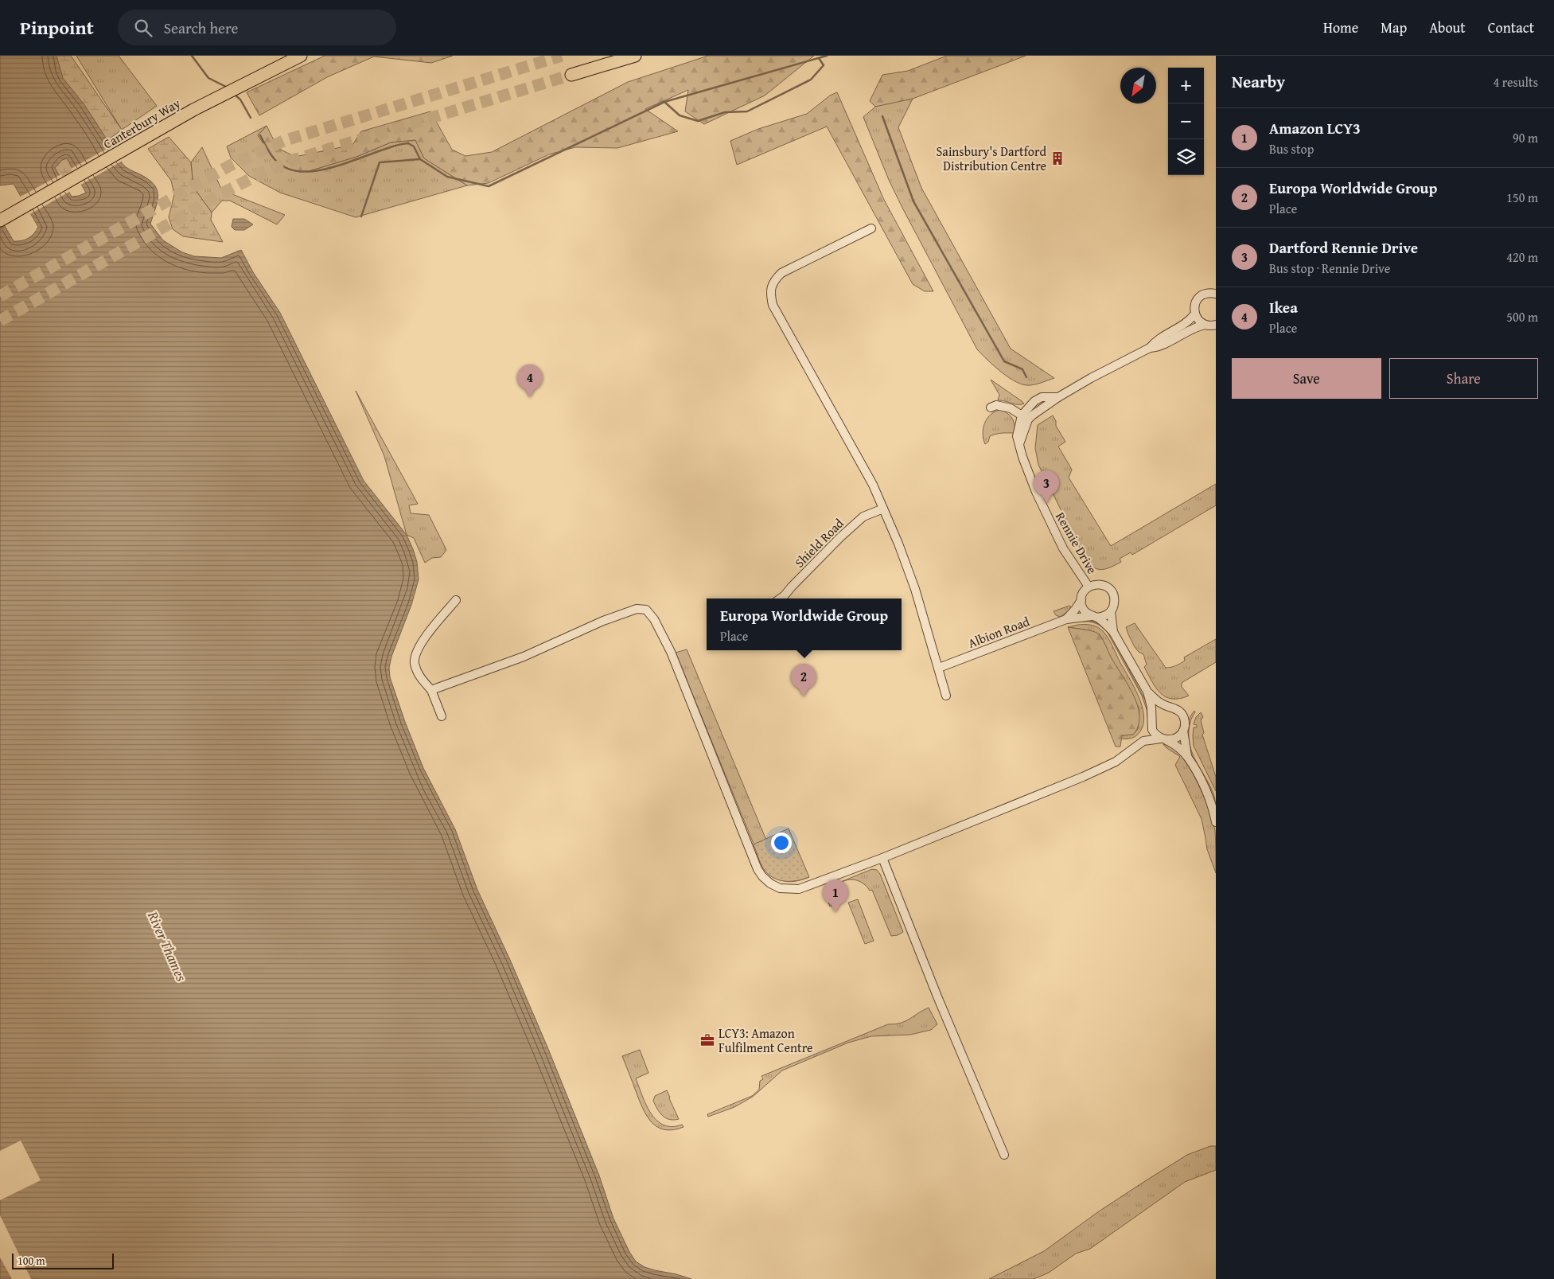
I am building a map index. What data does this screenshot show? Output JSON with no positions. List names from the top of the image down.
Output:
{
  "streets": {
    "highway": ["Canterbury Way"],
    "street": ["Shield Road", "Rennie Drive", "Albion Road"]
  },
  "crossings": [
    ["Rennie Drive", "Albion Road"]
  ],
  "water": ["River Thames"],
  "places": {
    "building": ["Sainsbury's Dartford Distribution Centre"],
    "office": ["LCY3: Amazon Fulfilment Centre"]
  },
  "scale_bar": "100 m",
  "north": "bottom left",
  "page": {
    "header": "Pinpoint",
    "search": "Search here",
    "nav": [
      "Home",
      "Map",
      "About",
      "Contact"
    ],
    "heading": ["Nearby", "4 results"],
    "map_buttons": ["+", "−"],
    "list": [
      {
        "mark": "1",
        "name": "Amazon LCY3",
        "note": "Bus stop",
        "value": "90 m"
      },
      {
        "mark": "2",
        "name": "Europa Worldwide Group",
        "note": "Place",
        "value": "150 m"
      },
      {
        "mark": "3",
        "name": "Dartford Rennie Drive",
        "note": "Bus stop · Rennie Drive",
        "value": "420 m"
      },
      {
        "mark": "4",
        "name": "Ikea",
        "note": "Place",
        "value": "500 m"
      }
    ],
    "buttons": ["Save", "Share"],
    "pins": [
      "4",
      "3",
      "2",
      "1"
    ],
    "popup": ["Europa Worldwide Group", "Place"],
    "scale": "100 m"
  }
}
